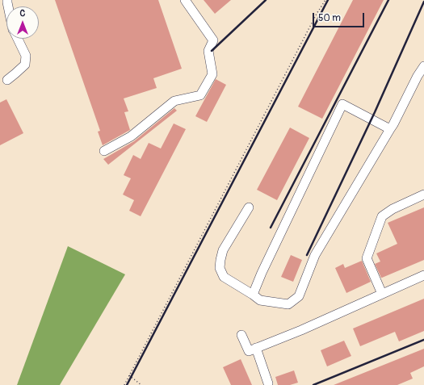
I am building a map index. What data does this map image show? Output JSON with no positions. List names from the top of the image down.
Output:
{
  "scale_bar": "50 m",
  "north": "top"
}
